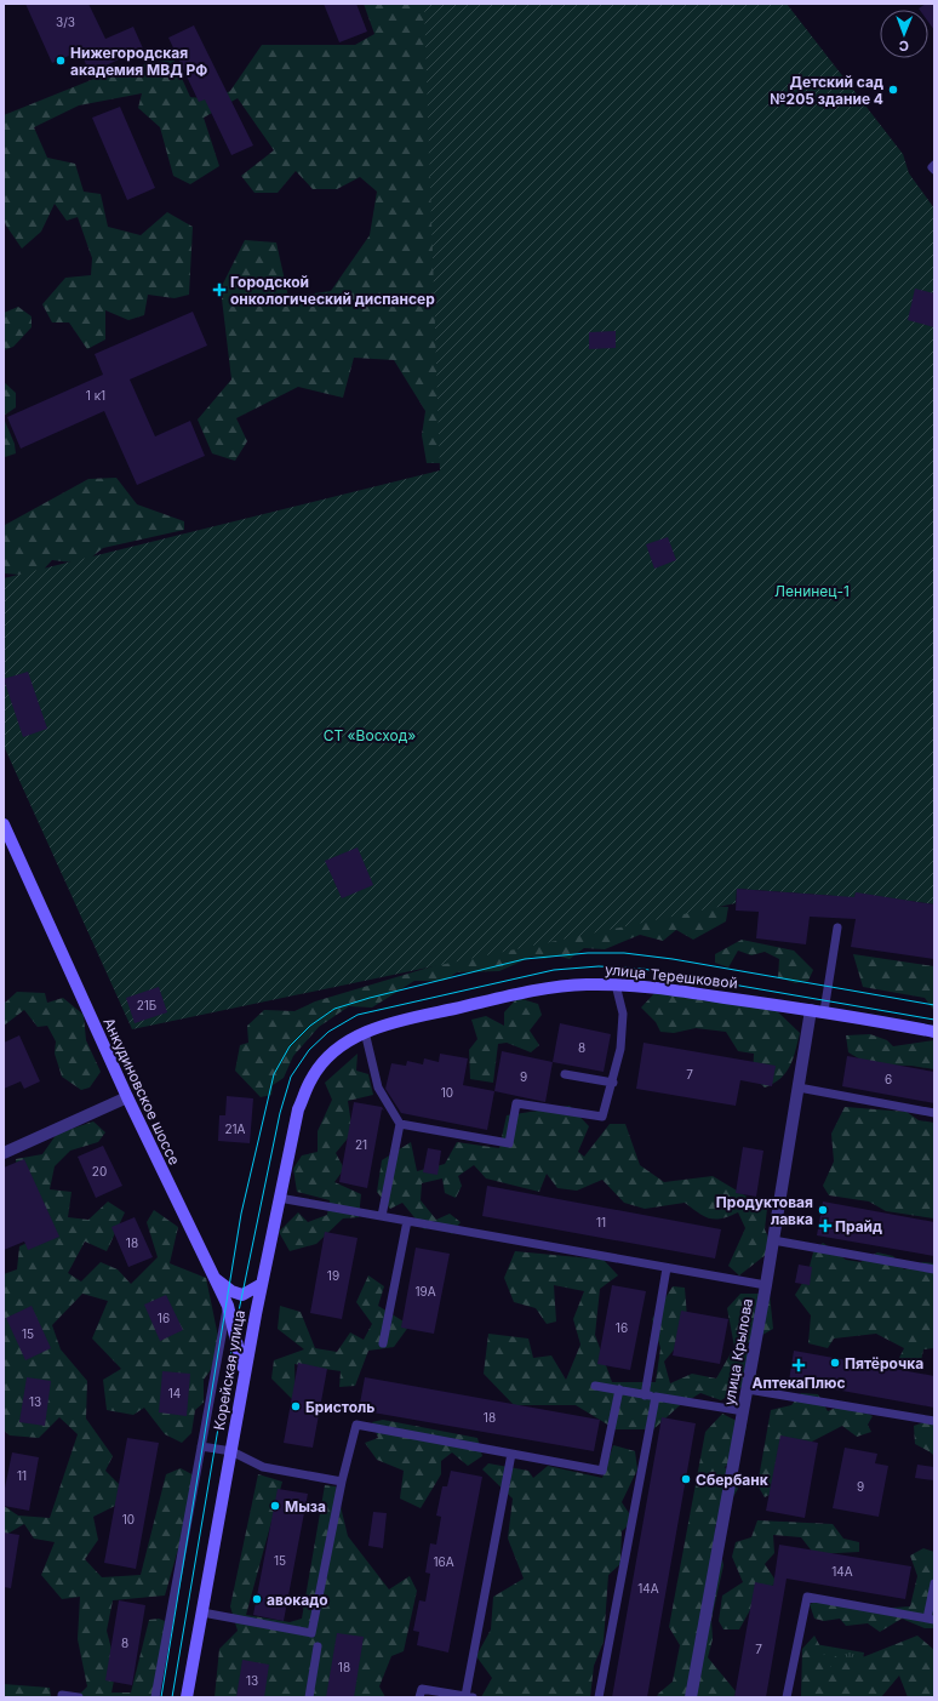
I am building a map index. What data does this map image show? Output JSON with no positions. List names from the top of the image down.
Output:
{
  "streets": {
    "street": [
      "улица Терешковой",
      "Анкудиновское шоссе",
      "улица Крылова",
      "Корейская улица"
    ]
  },
  "crossings": [
    ["улица Терешковой", "улица Крылова"],
    ["улица Терешковой", "Корейская улица"],
    ["Анкудиновское шоссе", "Корейская улица"]
  ],
  "parks": ["Ленинец-1", "СТ «Восход»"],
  "places": {
    "other": [
      "Нижегородская академия МВД РФ",
      "Детский сад №205 здание 4",
      "Продуктовая лавка",
      "Пятёрочка",
      "Бристоль",
      "Сбербанк",
      "Мыза",
      "авокадо"
    ],
    "health": ["Городской онкологический диспансер", "Прайд", "АптекаПлюс"]
  },
  "house_numbers": [
    "3/3",
    "1 к1",
    "21Б",
    "8",
    "7",
    "9",
    "6",
    "10",
    "21А",
    "21",
    "20",
    "11",
    "18",
    "19",
    "19А",
    "16",
    "16",
    "15",
    "14",
    "13",
    "18",
    "11",
    "9",
    "10",
    "15",
    "16А",
    "14А",
    "14А",
    "8",
    "7",
    "18",
    "13"
  ],
  "north": "bottom"
}
